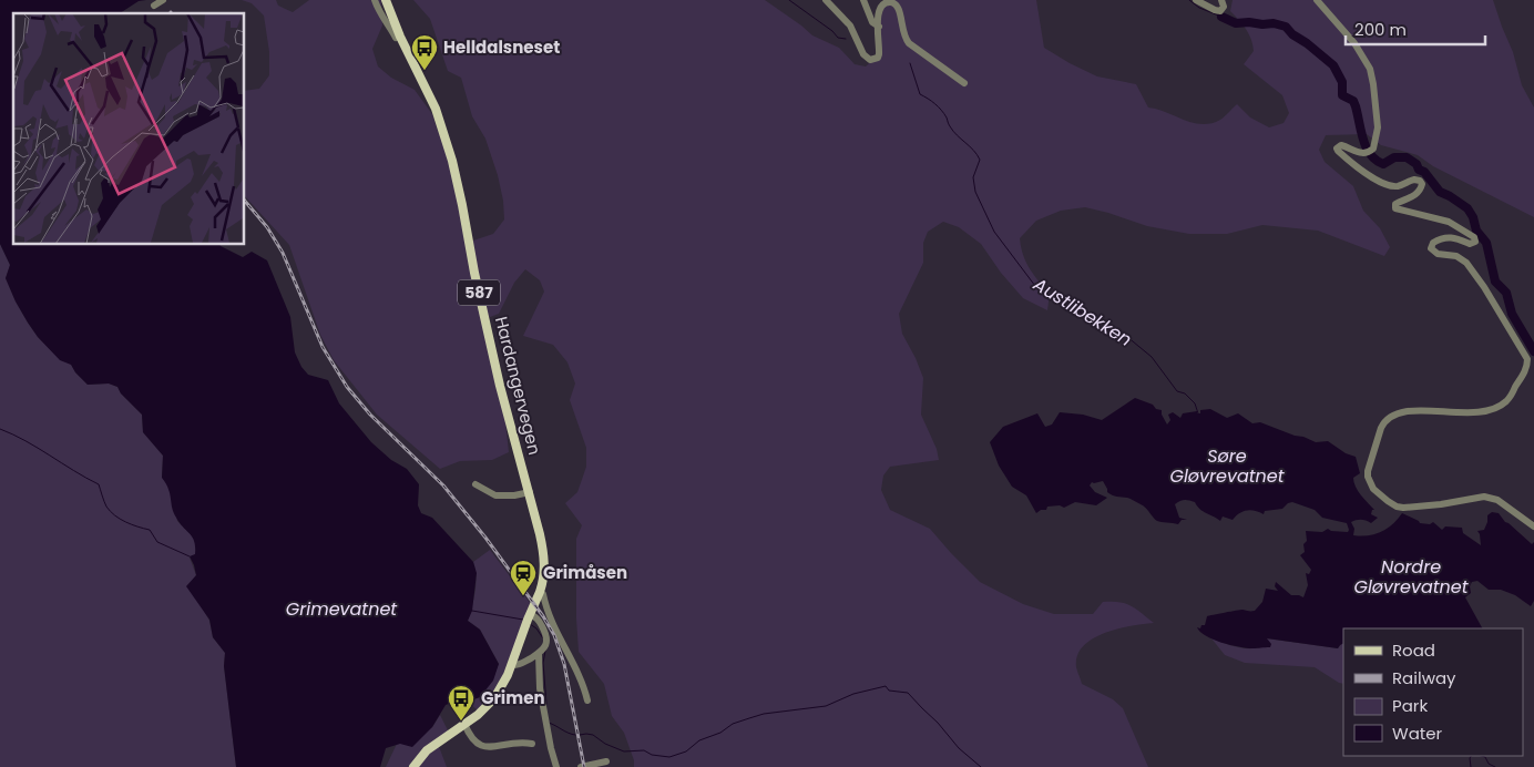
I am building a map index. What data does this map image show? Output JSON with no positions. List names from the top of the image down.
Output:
{
  "streets": {
    "main road": ["587", "Hardangervegen"]
  },
  "water": [
    "Austlibekken",
    "Søre Gløvrevatnet",
    "Nordre Gløvrevatnet",
    "Grimevatnet"
  ],
  "places": {
    "bus stop": ["Helldalsneset", "Grimen"],
    "station": ["Grimåsen"]
  },
  "legend": [
    "Road",
    "Railway",
    "Park",
    "Water"
  ],
  "scale_bar": "200 m"
}
